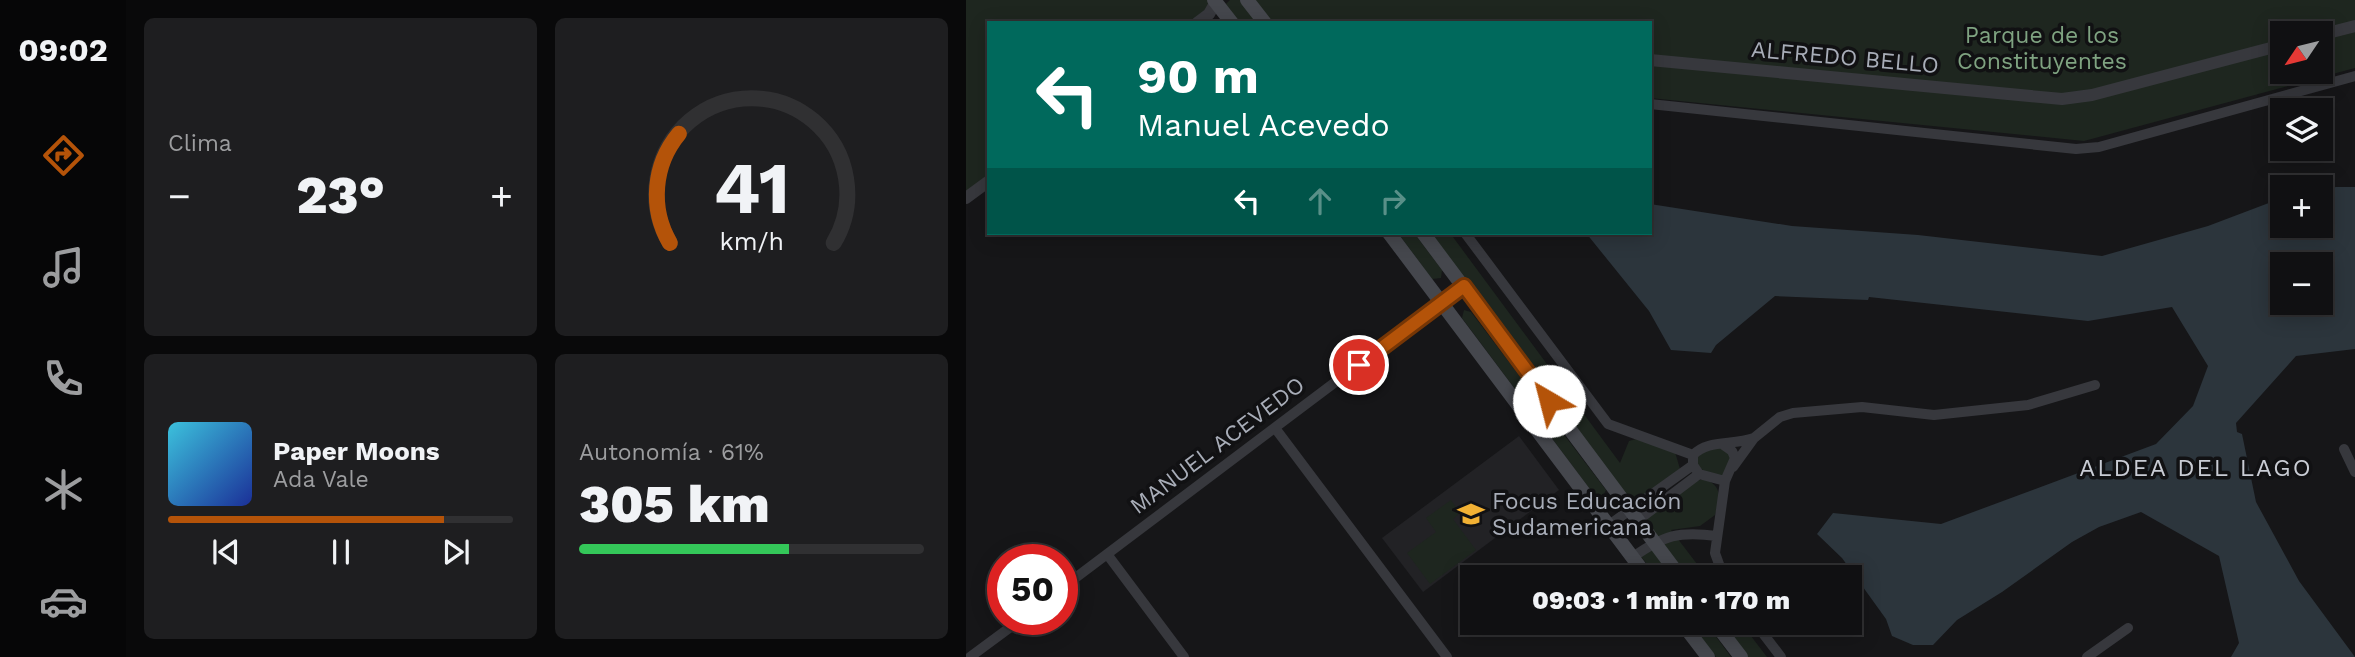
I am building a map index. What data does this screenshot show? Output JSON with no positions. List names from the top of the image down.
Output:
{
  "streets": {
    "street": ["ALFREDO BELLO", "MANUEL ACEVEDO"]
  },
  "districts": ["ALDEA DEL LAGO"],
  "parks": ["Parque de los Constituyentes"],
  "places": {
    "school or university": ["Focus Educación Sudamericana"]
  },
  "north": "bottom left",
  "page": {
    "tabs": "09:02",
    "tile": [
      "Clima",
      ["Autonomía · 61%", "305 km"]
    ],
    "map_buttons": ["+", "−"],
    "turn": ["90 m", "Manuel Acevedo"],
    "heat": ["−", "23°", "+"],
    "song": ["Paper Moons", "Ada Vale"],
    "limit": "50",
    "trip": "09:03 · 1 min · 170 m",
    "gauge": ["41", "km/h"]
  }
}
